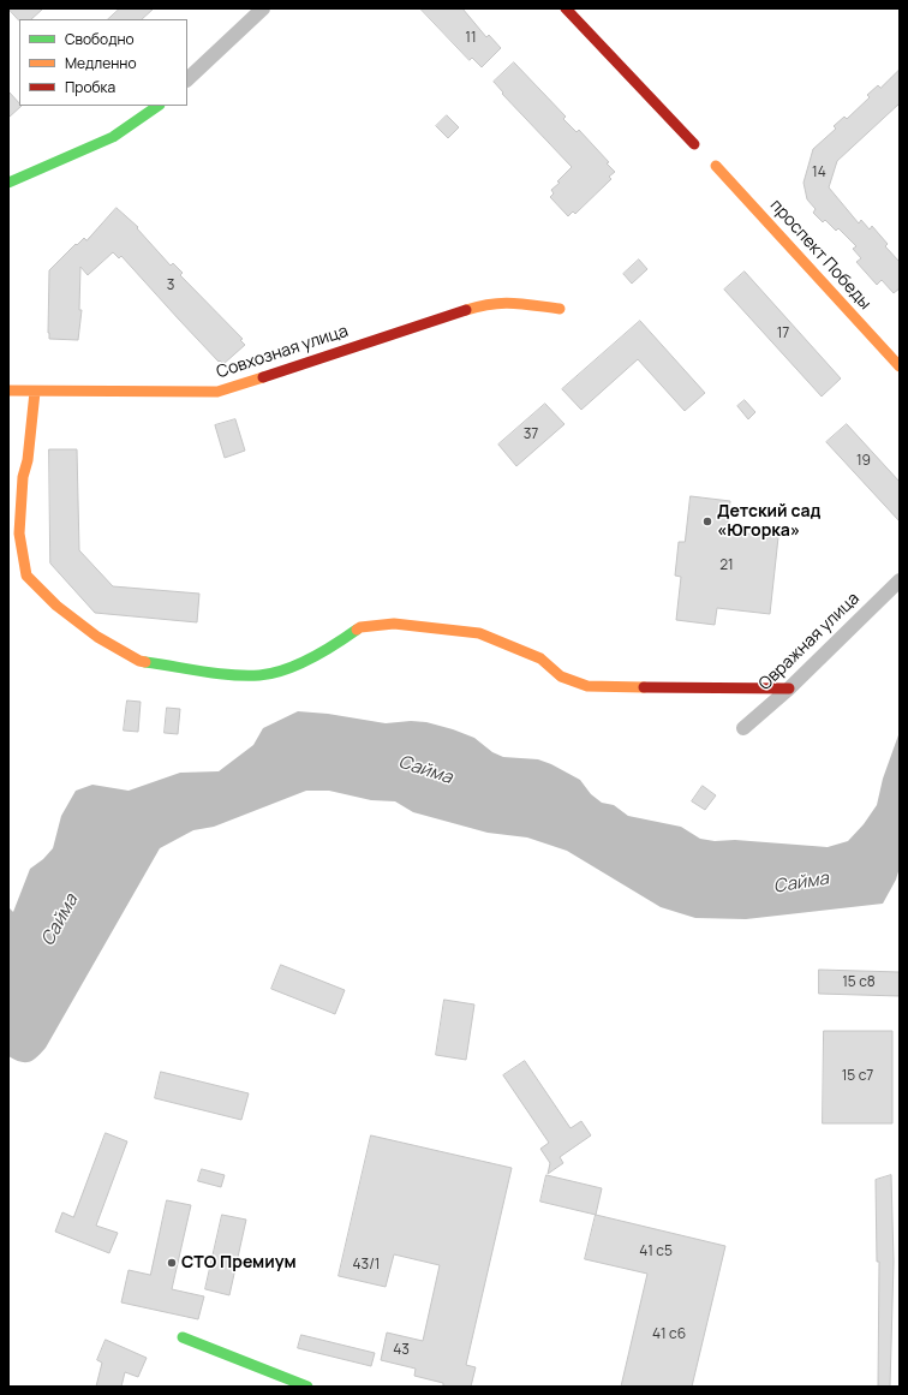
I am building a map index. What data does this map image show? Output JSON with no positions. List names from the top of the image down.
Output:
{
  "streets": {
    "street": ["проспект Победы", "Совхозная улица", "Овражная улица"]
  },
  "water": ["Сайма"],
  "places": ["Детский сад «Югорка»", "СТО Премиум"],
  "house_numbers": [
    "11",
    "14",
    "3",
    "17",
    "37",
    "19",
    "21",
    "15 с8",
    "15 с7",
    "41 с5",
    "43/1",
    "41 с6",
    "43"
  ],
  "legend": ["Свободно", "Медленно", "Пробка"]
}
